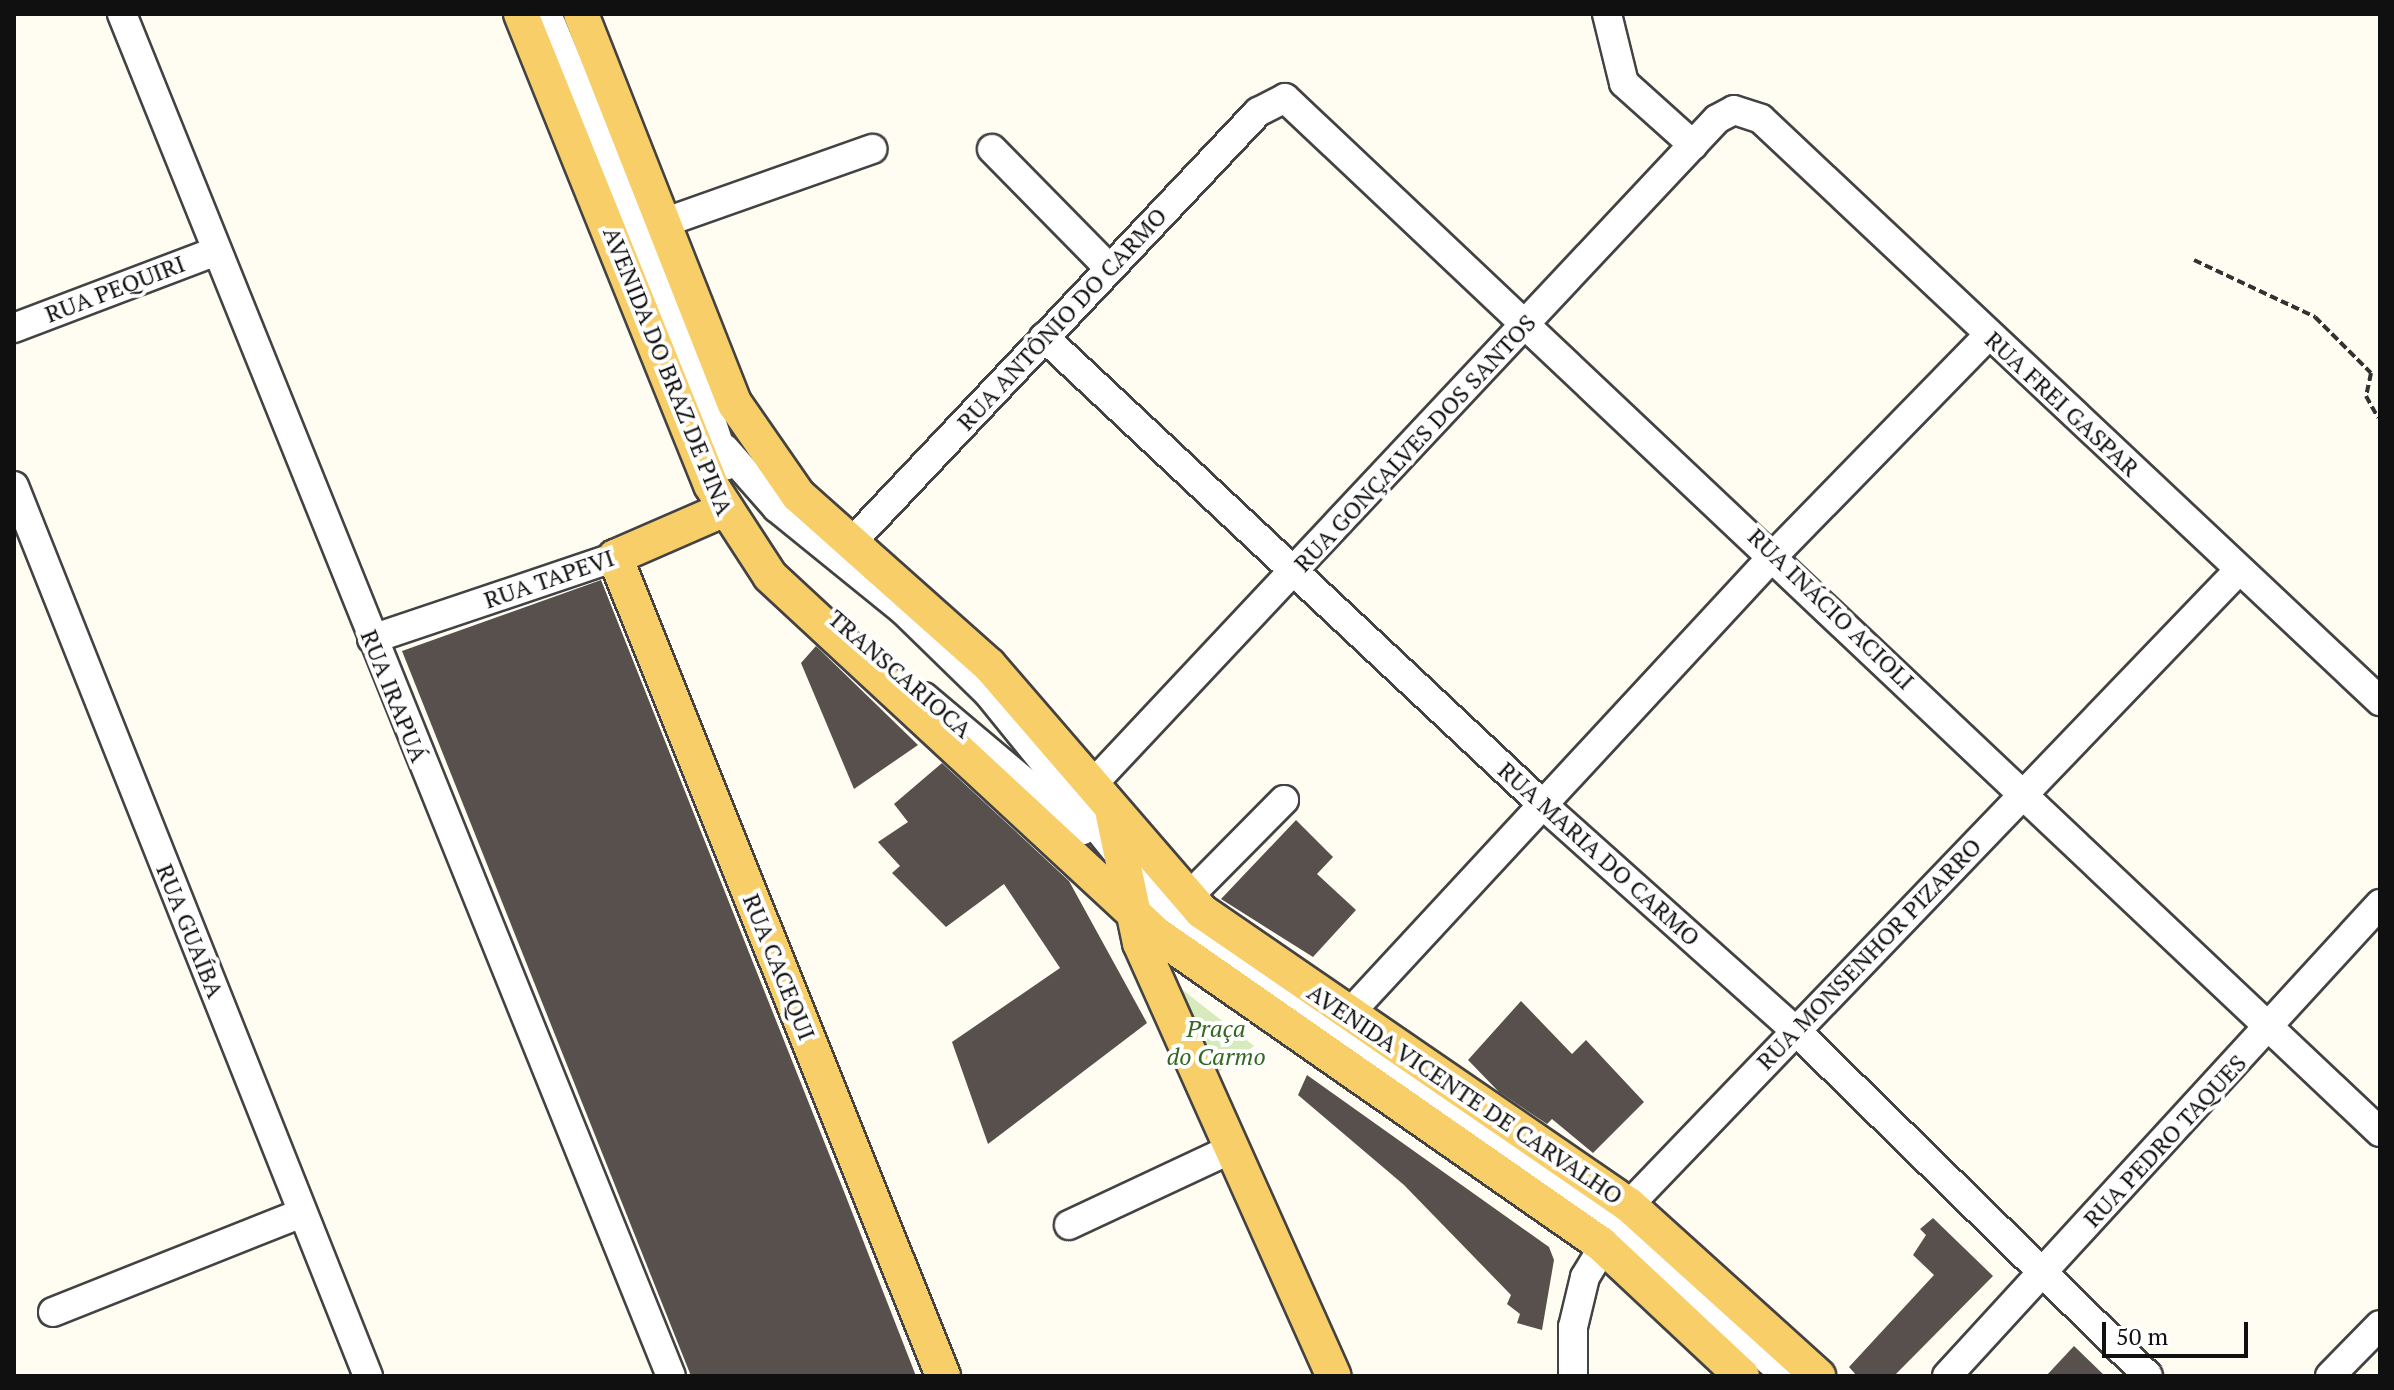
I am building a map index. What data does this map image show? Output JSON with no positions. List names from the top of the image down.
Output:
{
  "streets": {
    "main road": [
      "AVENIDA DO BRAZ DE PINA",
      "RUA TAPEVI",
      "RUA CACEQUI",
      "AVENIDA VICENTE DE CARVALHO"
    ],
    "street": [
      "RUA PEQUIRI",
      "RUA ANTÔNIO DO CARMO",
      "RUA FREI GASPAR",
      "RUA GONÇALVES DOS SANTOS",
      "RUA INÁCIO ACIOLI",
      "TRANSCARIOCA",
      "RUA IRAPUÁ",
      "RUA MARIA DO CARMO",
      "RUA GUAÍBA",
      "RUA MONSENHOR PIZARRO",
      "RUA PEDRO TAQUES"
    ]
  },
  "crossings": [
    ["RUA PEQUIRI", "RUA IRAPUÁ"],
    ["RUA ANTÔNIO DO CARMO", "AVENIDA DO BRAZ DE PINA"],
    ["RUA ANTÔNIO DO CARMO", "RUA INÁCIO ACIOLI"],
    ["RUA ANTÔNIO DO CARMO", "RUA MARIA DO CARMO"],
    ["AVENIDA DO BRAZ DE PINA", "RUA GONÇALVES DOS SANTOS"],
    ["AVENIDA DO BRAZ DE PINA", "RUA TAPEVI"],
    ["AVENIDA DO BRAZ DE PINA", "TRANSCARIOCA"],
    ["AVENIDA DO BRAZ DE PINA", "AVENIDA VICENTE DE CARVALHO"],
    ["RUA FREI GASPAR", "RUA GONÇALVES DOS SANTOS"],
    ["RUA FREI GASPAR", "RUA MONSENHOR PIZARRO"],
    ["RUA GONÇALVES DOS SANTOS", "RUA INÁCIO ACIOLI"],
    ["RUA GONÇALVES DOS SANTOS", "RUA MARIA DO CARMO"],
    ["RUA TAPEVI", "RUA IRAPUÁ"],
    ["RUA TAPEVI", "RUA CACEQUI"],
    ["RUA INÁCIO ACIOLI", "RUA MONSENHOR PIZARRO"],
    ["RUA INÁCIO ACIOLI", "RUA PEDRO TAQUES"],
    ["TRANSCARIOCA", "RUA MONSENHOR PIZARRO"],
    ["TRANSCARIOCA", "AVENIDA VICENTE DE CARVALHO"],
    ["RUA MARIA DO CARMO", "RUA MONSENHOR PIZARRO"],
    ["RUA MARIA DO CARMO", "RUA PEDRO TAQUES"],
    ["RUA MONSENHOR PIZARRO", "AVENIDA VICENTE DE CARVALHO"]
  ],
  "parks": ["Praça do Carmo"],
  "scale_bar": "50 m"
}
